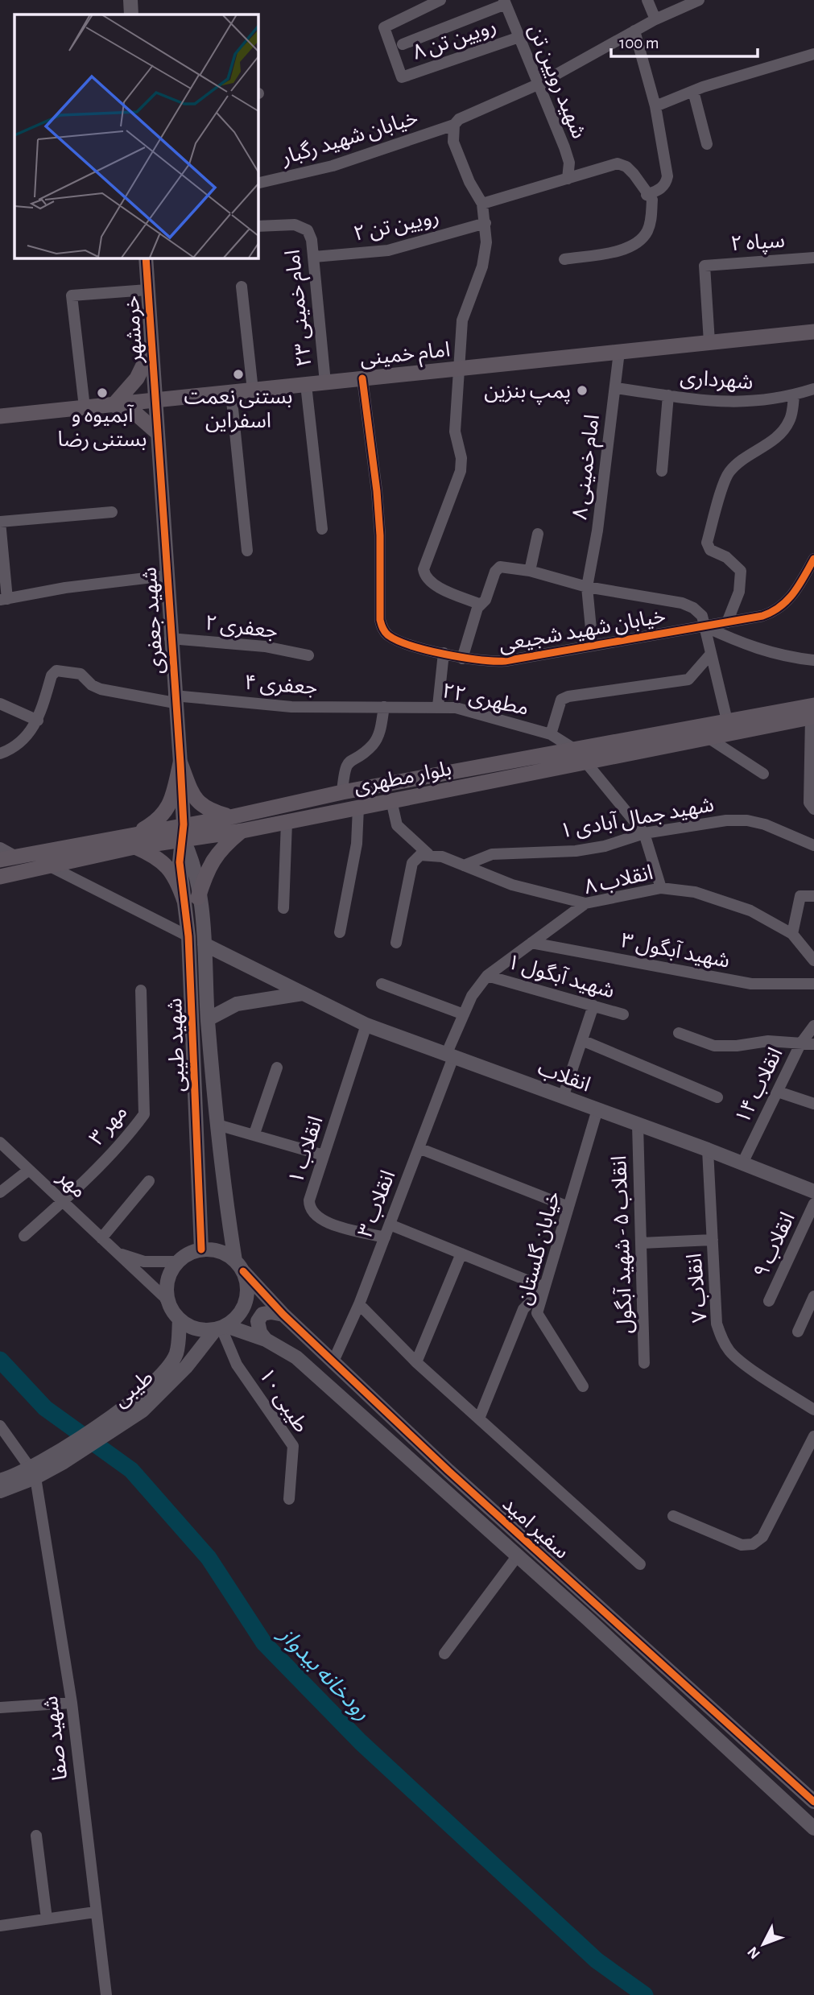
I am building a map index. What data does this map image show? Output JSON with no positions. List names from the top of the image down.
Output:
{
  "streets": {
    "main road": ["امام خمینی", "بلوار مطهری"],
    "street": [
      "رویین تن ۸",
      "شهید رویین تن",
      "خیابان شهید رگبار",
      "رویین تن ۲",
      "سپاه ۲",
      "امام خمینی ۲۳",
      "خرمشهر",
      "شهرداری",
      "امام خمینی ۸",
      "شهید جعفری",
      "جعفری ۲",
      "خیابان شهید شجیعی",
      "جعفری ۴",
      "مطهری ۲۲",
      "شهید جمال آبادی ۱",
      "انقلاب ۸",
      "شهید آبگول ۳",
      "شهید آبگول ۱",
      "شهید طیبی",
      "انقلاب",
      "انقلاب ۱۴",
      "مهر ۳",
      "انقلاب ۱",
      "مهر",
      "انقلاب ۳",
      "انقلاب ۵ - شهید آبگول",
      "انقلاب ۹",
      "خیابان گلستان",
      "انقلاب ۷",
      "طیبی",
      "طیبی ۱۰",
      "سفیر امید",
      "شهید صفا"
    ]
  },
  "crossings": [
    ["رویین تن ۸", "شهید رویین تن"],
    ["شهید رویین تن", "خیابان شهید رگبار"],
    ["رویین تن ۲", "امام خمینی ۲۳"],
    ["سپاه ۲", "امام خمینی"],
    ["امام خمینی ۲۳", "امام خمینی"],
    ["خرمشهر", "امام خمینی"],
    ["خرمشهر", "شهید جعفری"],
    ["امام خمینی", "امام خمینی ۸"],
    ["امام خمینی", "شهید جعفری"],
    ["امام خمینی", "خیابان شهید شجیعی"],
    ["شهرداری", "امام خمینی ۸"],
    ["امام خمینی ۸", "خیابان شهید شجیعی"],
    ["شهید جعفری", "جعفری ۲"],
    ["شهید جعفری", "جعفری ۴"],
    ["شهید جعفری", "بلوار مطهری"],
    ["شهید جعفری", "شهید طیبی"],
    ["جعفری ۴", "مطهری ۲۲"],
    ["مطهری ۲۲", "بلوار مطهری"],
    ["بلوار مطهری", "شهید طیبی"],
    ["انقلاب ۸", "شهید آبگول ۳"],
    ["انقلاب ۸", "شهید آبگول ۱"],
    ["انقلاب ۸", "انقلاب"],
    ["انقلاب ۸", "انقلاب ۳"],
    ["شهید طیبی", "انقلاب"],
    ["شهید طیبی", "مهر"],
    ["شهید طیبی", "طیبی"],
    ["شهید طیبی", "طیبی ۱۰"],
    ["شهید طیبی", "سفیر امید"],
    ["انقلاب", "انقلاب ۱۴"],
    ["انقلاب", "انقلاب ۱"],
    ["انقلاب", "انقلاب ۳"],
    ["انقلاب", "انقلاب ۵ - شهید آبگول"],
    ["انقلاب", "خیابان گلستان"],
    ["انقلاب", "انقلاب ۷"],
    ["مهر ۳", "مهر"],
    ["انقلاب ۱", "انقلاب ۳"],
    ["مهر", "طیبی"],
    ["مهر", "طیبی ۱۰"],
    ["مهر", "سفیر امید"],
    ["انقلاب ۳", "سفیر امید"],
    ["طیبی", "طیبی ۱۰"],
    ["طیبی", "سفیر امید"],
    ["طیبی", "شهید صفا"],
    ["طیبی ۱۰", "سفیر امید"]
  ],
  "water": ["رودخانه بیدواز"],
  "places": ["بستنی نعمت اسفراین", "پمپ بنزین", "آبمیوه و بستنی رضا"],
  "scale_bar": "100 m",
  "north": "bottom left"
}
